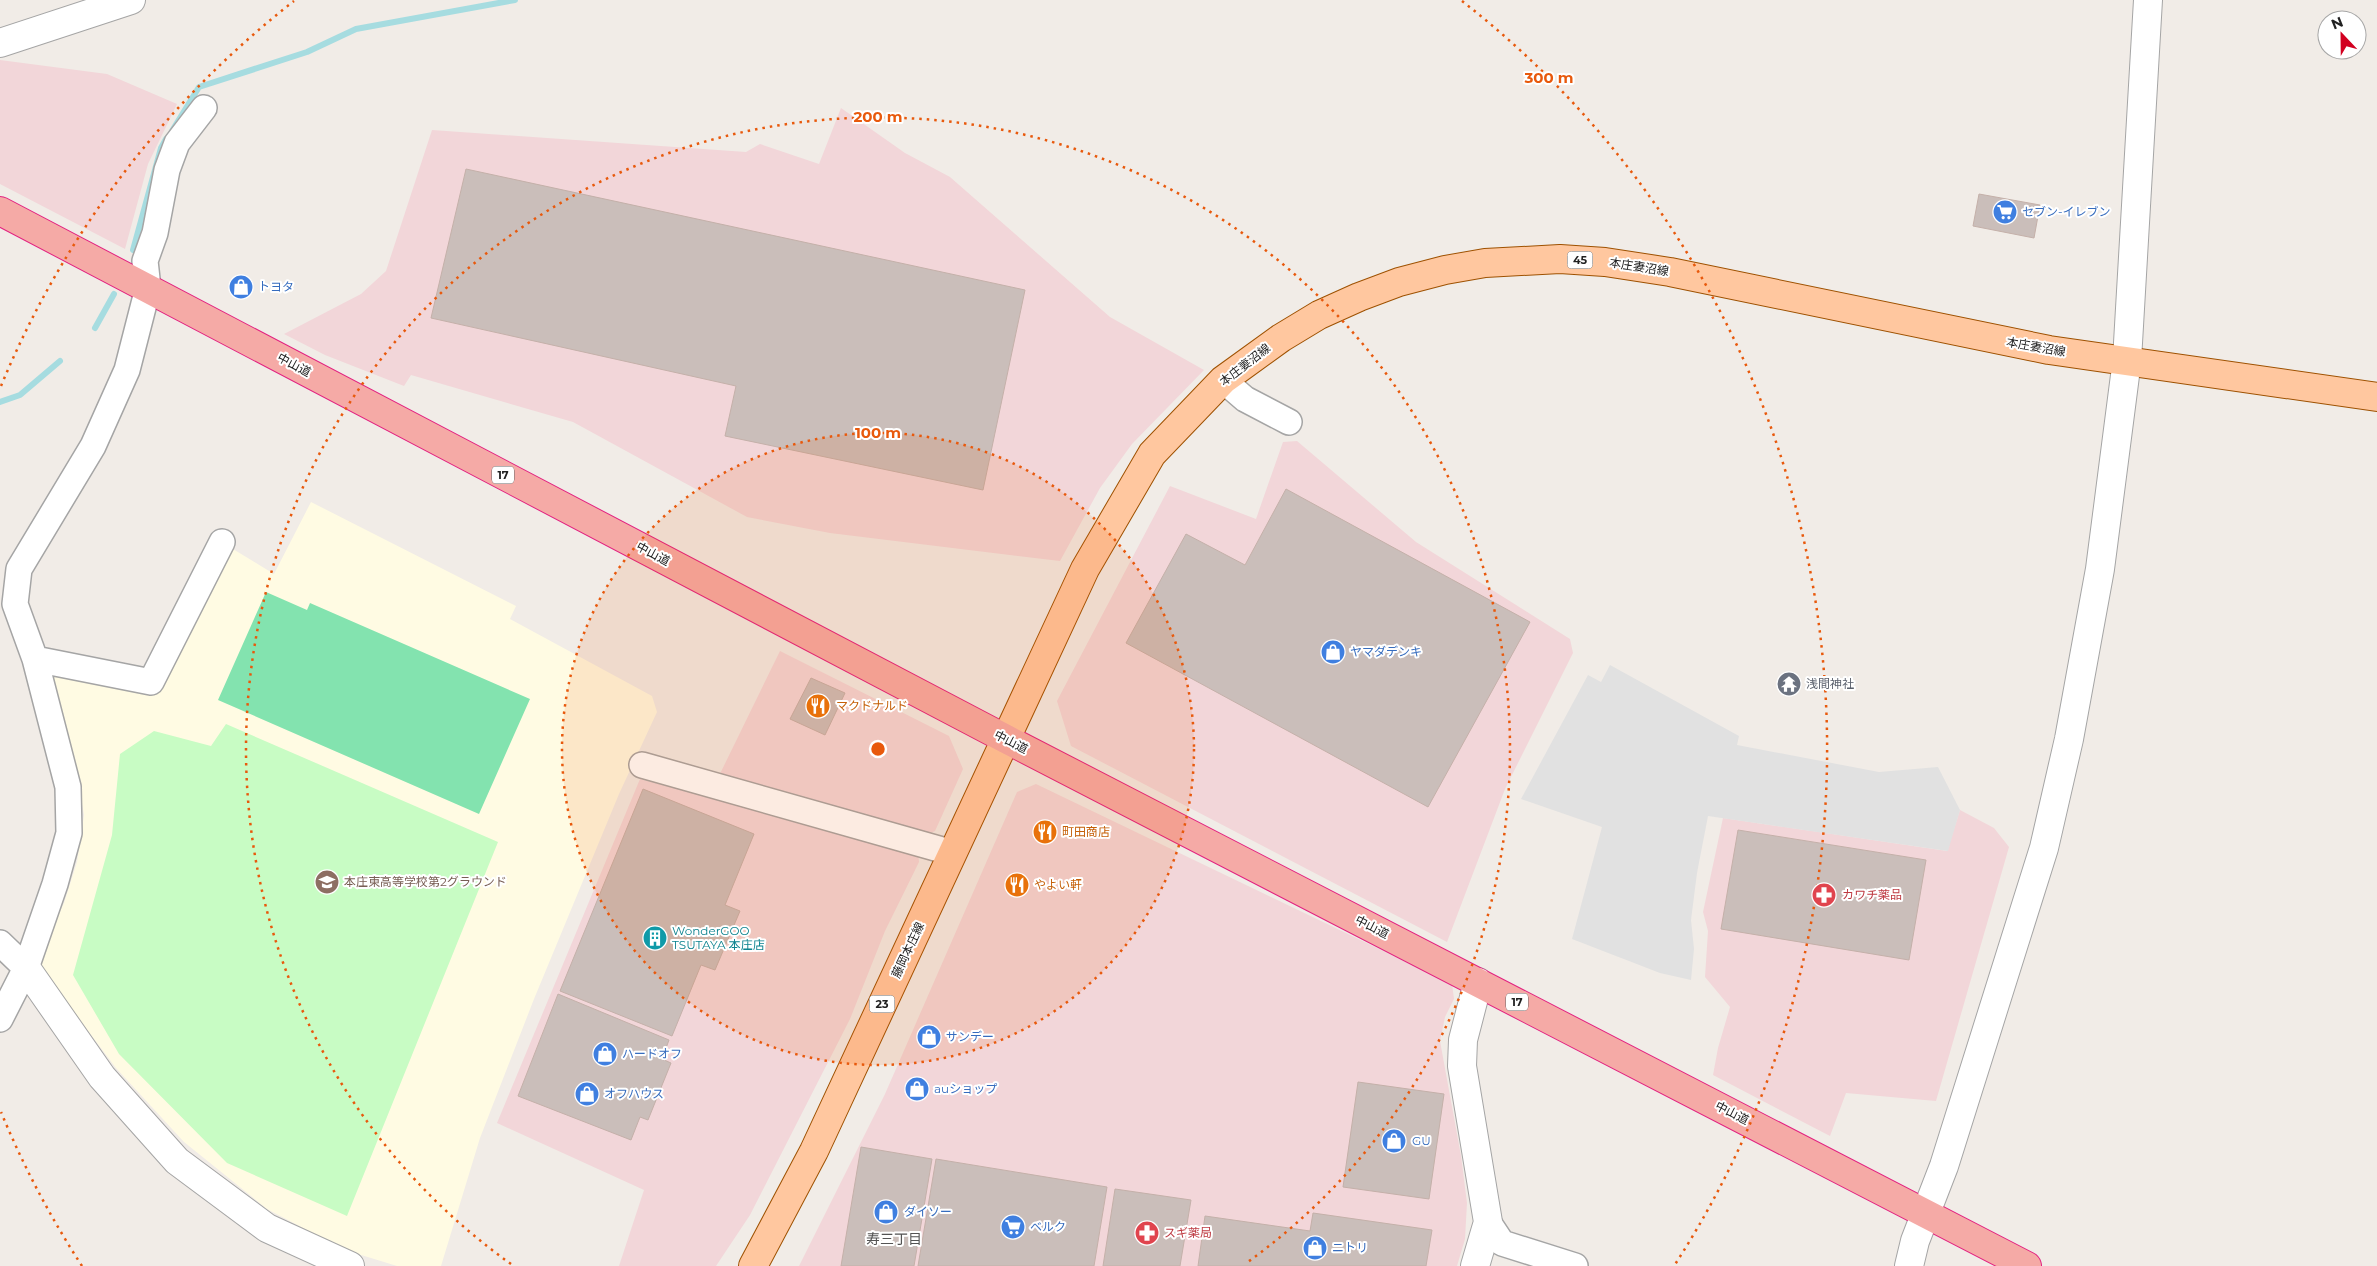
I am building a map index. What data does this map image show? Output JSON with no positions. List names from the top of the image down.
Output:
{
  "streets": {
    "highway": ["中山道", "17"],
    "main road": [
      "45",
      "本庄妻沼線",
      "藤岡本庄線",
      "23"
    ]
  },
  "crossings": [
    ["本庄妻沼線", "中山道"],
    ["本庄妻沼線", "藤岡本庄線"],
    ["中山道", "藤岡本庄線"]
  ],
  "districts": ["寿三丁目"],
  "places": {
    "supermarket": ["セブン-イレブン", "ベルク"],
    "shop": [
      "トヨタ",
      "ヤマダデンキ",
      "サンデー",
      "ハードオフ",
      "auショップ",
      "オフハウス",
      "GU",
      "ダイソー",
      "ニトリ"
    ],
    "temple": ["浅間神社"],
    "restaurant": ["マクドナルド", "町田商店", "やよい軒"],
    "school or university": ["本庄東高等学校第2グラウンド"],
    "pharmacy": ["カワチ薬品", "スギ薬局"],
    "building": ["WonderGOO TSUTAYA 本庄店"]
  },
  "north": "top",
  "rings": ["300 m", "200 m", "100 m"]
}
